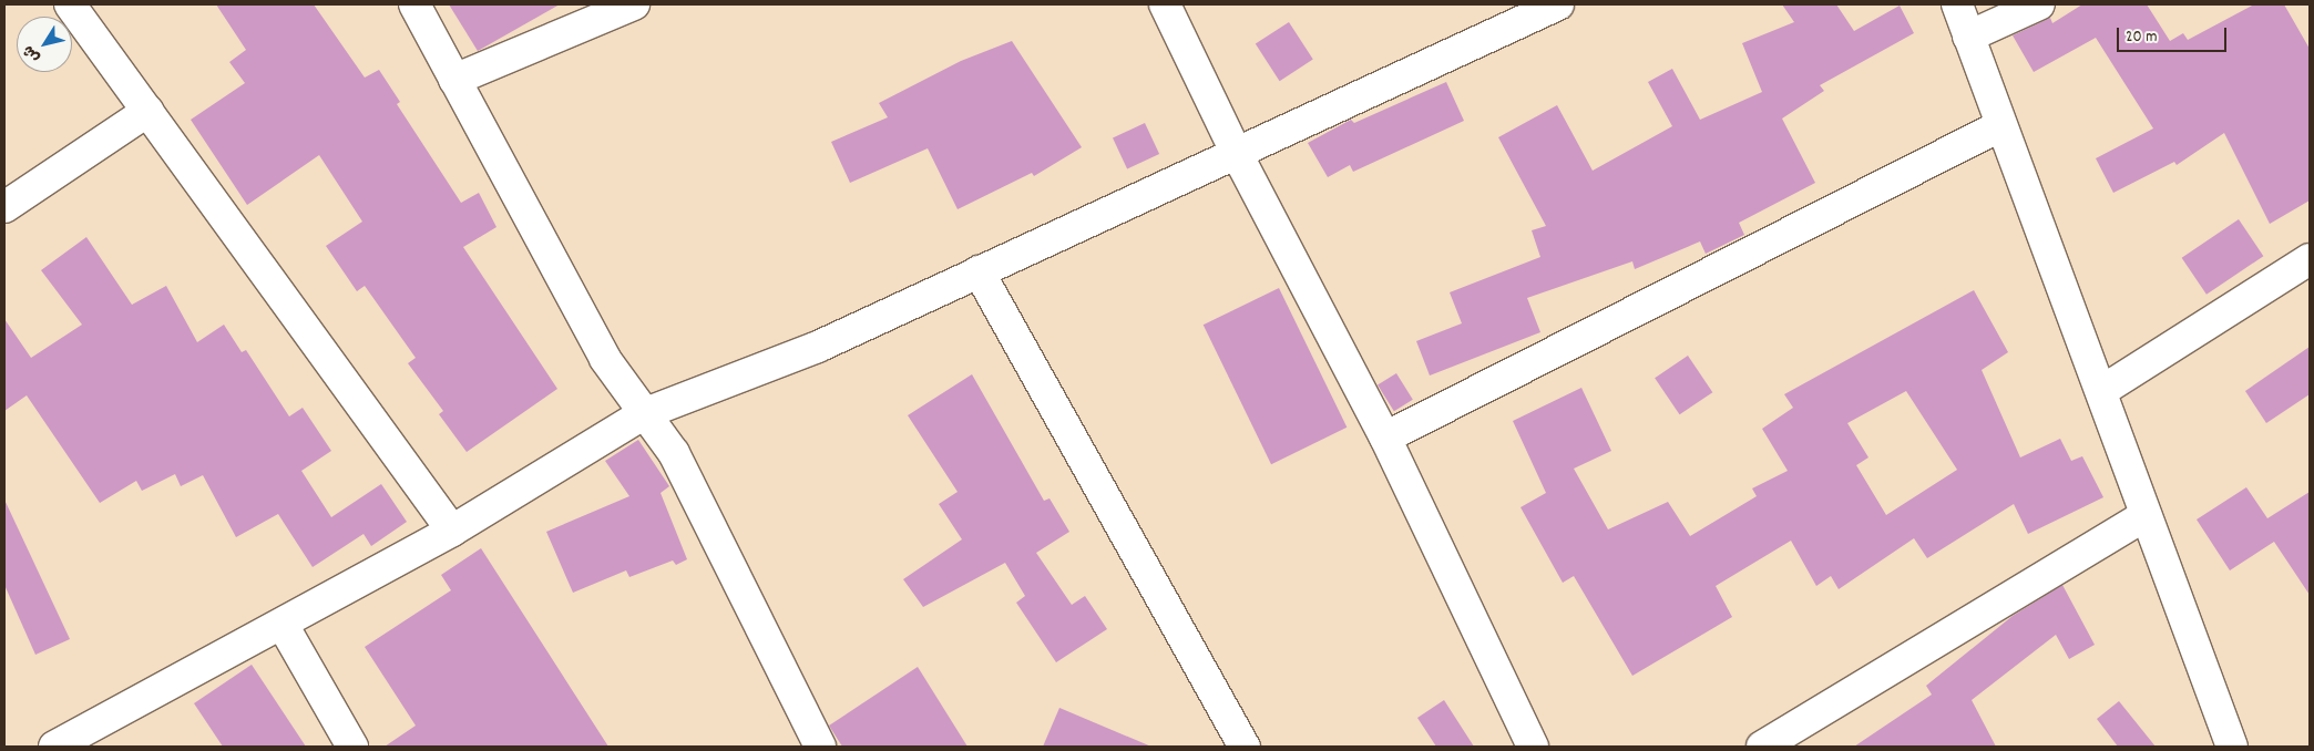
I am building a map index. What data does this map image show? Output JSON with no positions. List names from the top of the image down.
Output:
{
  "scale_bar": "20 m",
  "north": "bottom left"
}
